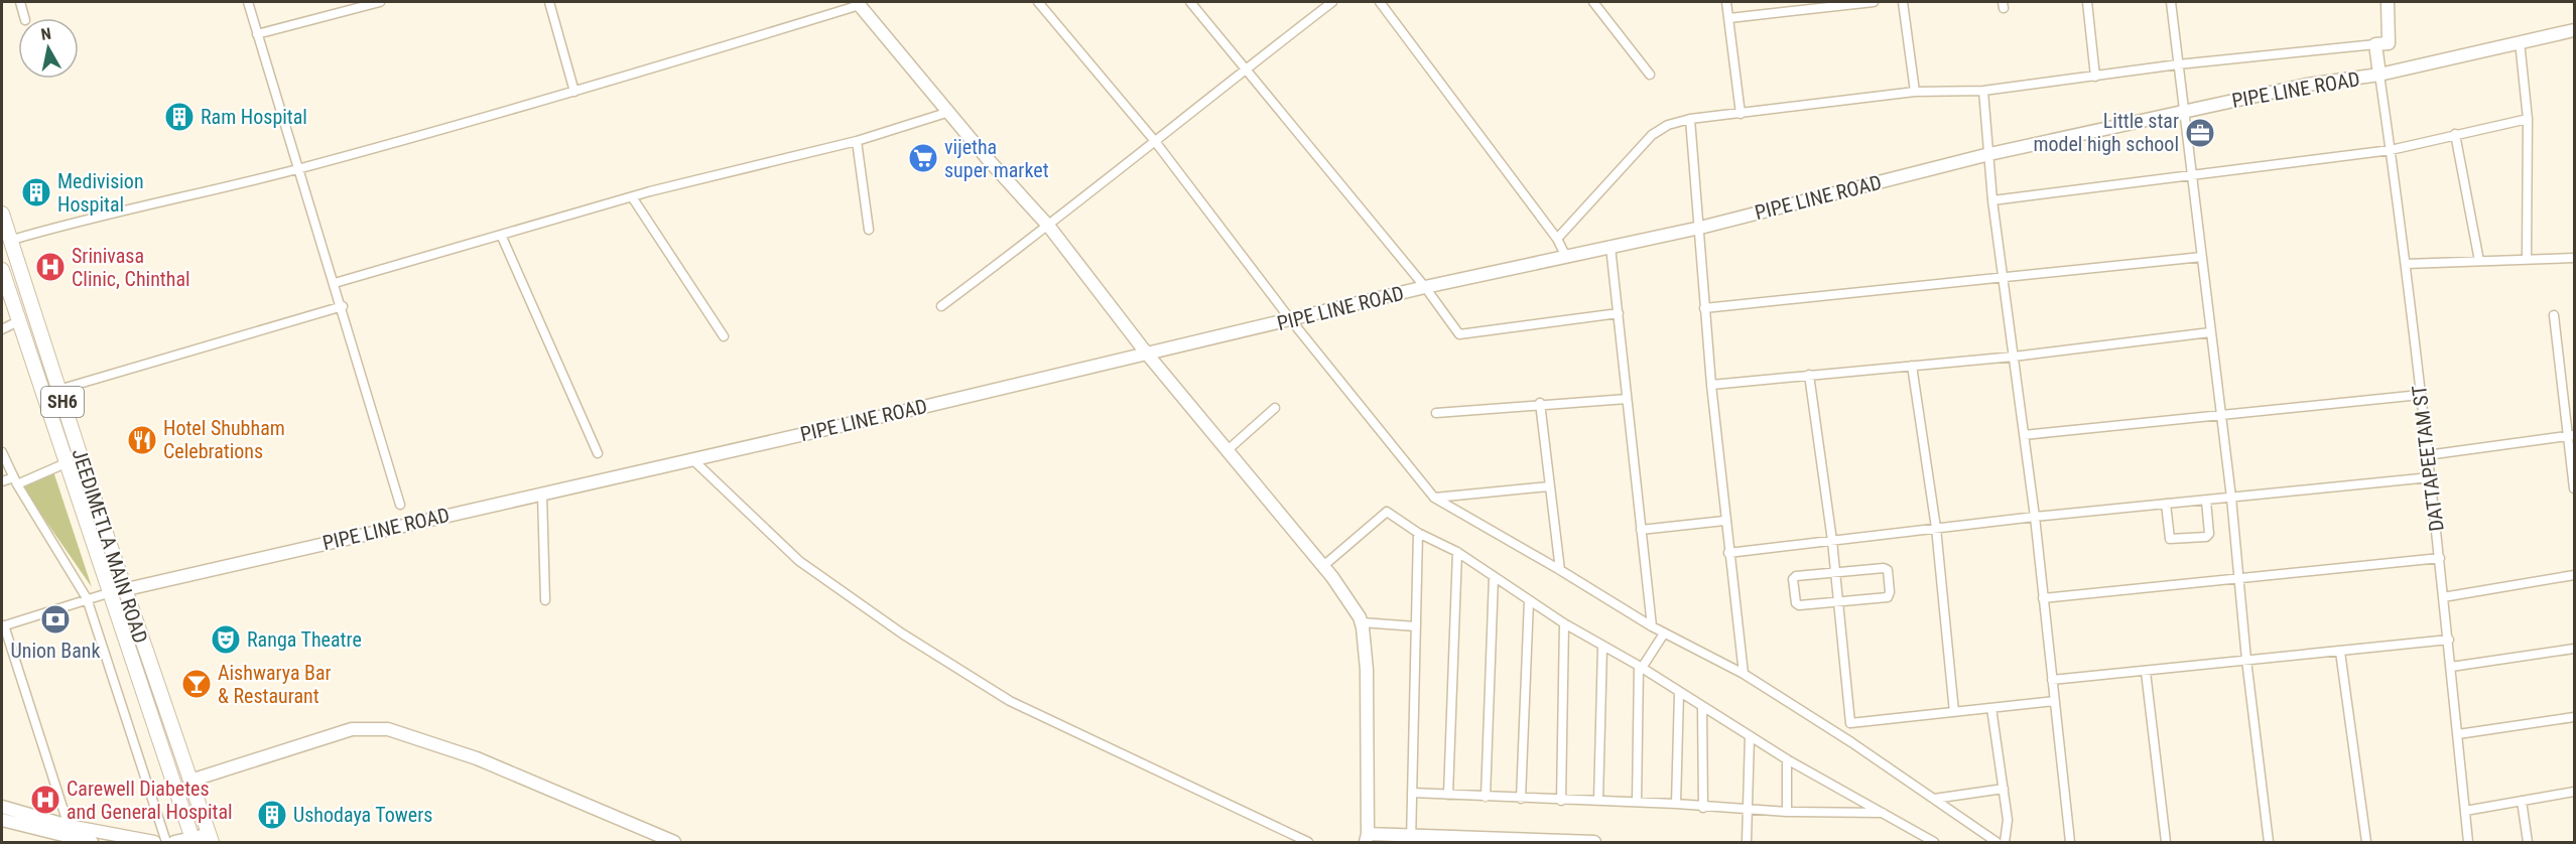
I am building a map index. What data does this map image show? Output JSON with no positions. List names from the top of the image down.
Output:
{
  "streets": {
    "main road": ["SH6", "JEEDIMETLA MAIN ROAD"],
    "street": ["PIPE LINE ROAD", "DATTAPEETAM ST"]
  },
  "crossings": [
    ["PIPE LINE ROAD", "DATTAPEETAM ST"],
    ["PIPE LINE ROAD", "JEEDIMETLA MAIN ROAD"]
  ],
  "places": {
    "building": ["Ram Hospital", "Medivision Hospital", "Ushodaya Towers"],
    "office": ["Little star model high school"],
    "supermarket": ["vijetha super market"],
    "hospital": ["Srinivasa Clinic, Chinthal", "Carewell Diabetes and General Hospital"],
    "restaurant": ["Hotel Shubham Celebrations"],
    "bank": ["Union Bank"],
    "theatre": ["Ranga Theatre"],
    "bar": ["Aishwarya Bar & Restaurant"]
  },
  "north": "top"
}
